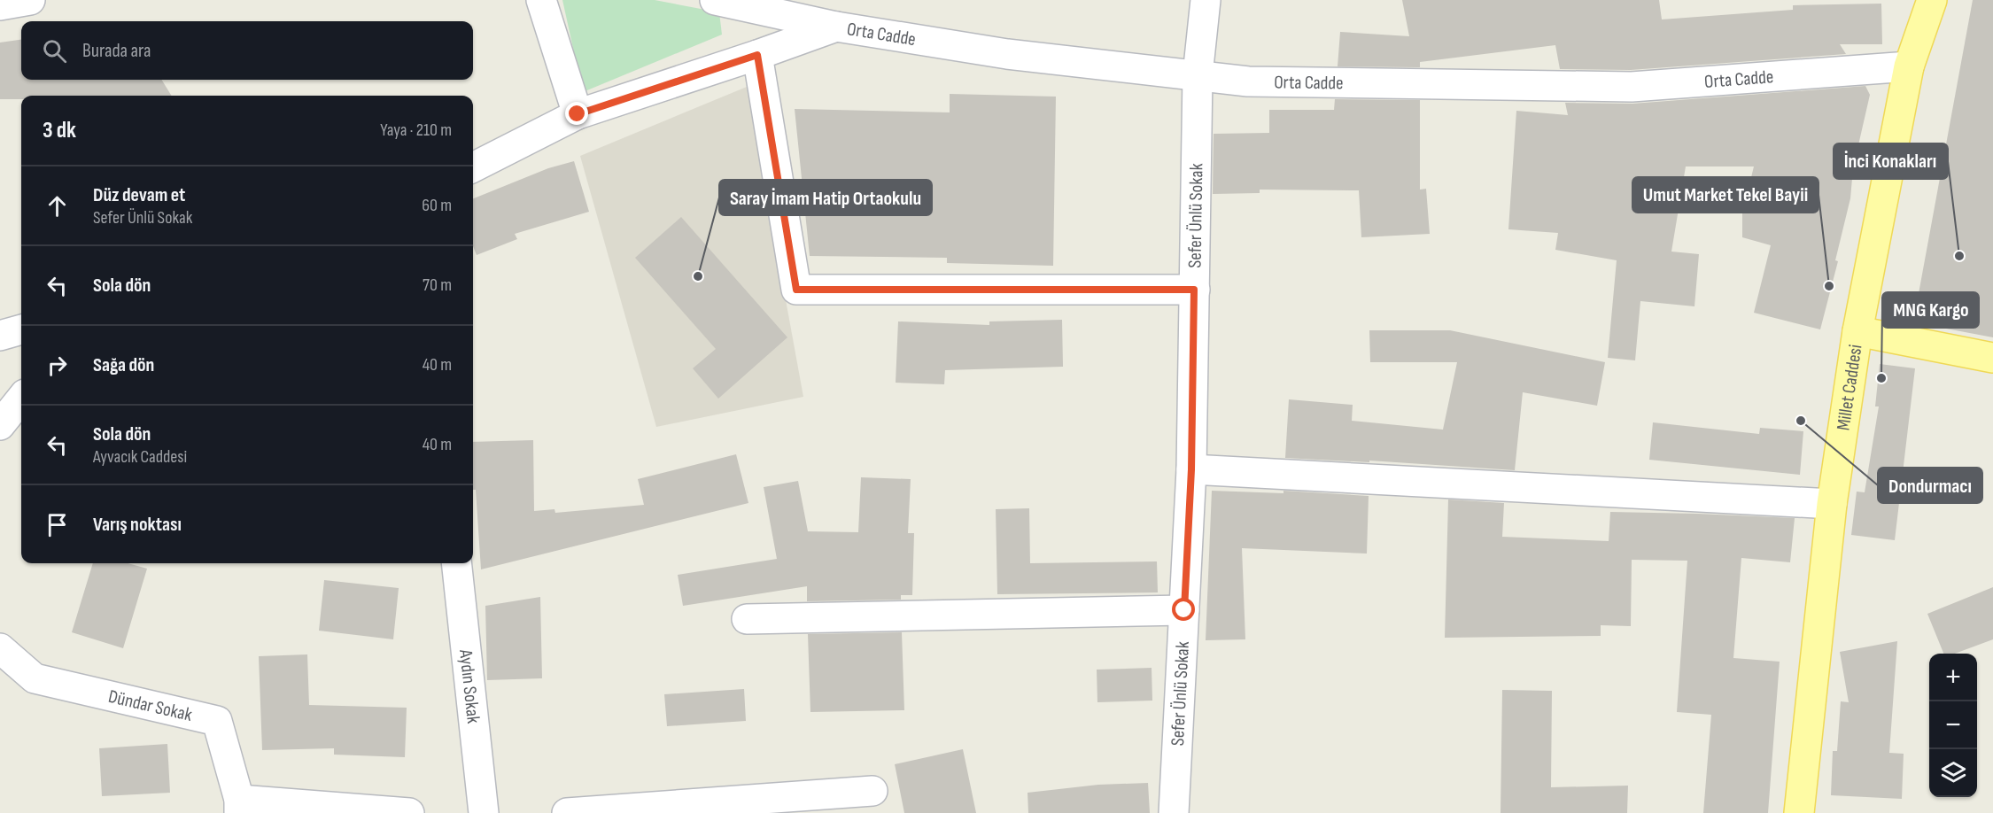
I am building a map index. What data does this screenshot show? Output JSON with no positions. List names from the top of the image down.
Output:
{
  "streets": {
    "main road": ["Millet Caddesi"],
    "street": [
      "Orta Cadde",
      "Sefer Ünlü Sokak",
      "Aydın Sokak",
      "Dündar Sokak"
    ]
  },
  "crossings": [
    ["Orta Cadde", "Sefer Ünlü Sokak"],
    ["Orta Cadde", "Millet Caddesi"]
  ],
  "places": [
    "İnci Konakları",
    "Saray İmam Hatip Ortaokulu",
    "Umut Market Tekel Bayii",
    "MNG Kargo",
    "Dondurmacı"
  ],
  "page": {
    "search": "Burada ara",
    "heading": ["3 dk", "Yaya · 210 m"],
    "list": [
      ["Düz devam et", "Sefer Ünlü Sokak", "60 m"],
      ["Sola dön", "70 m"],
      ["Sağa dön", "40 m"],
      ["Sola dön", "Ayvacık Caddesi", "40 m"],
      "Varış noktası"
    ],
    "map_buttons": ["+", "−"]
  }
}
